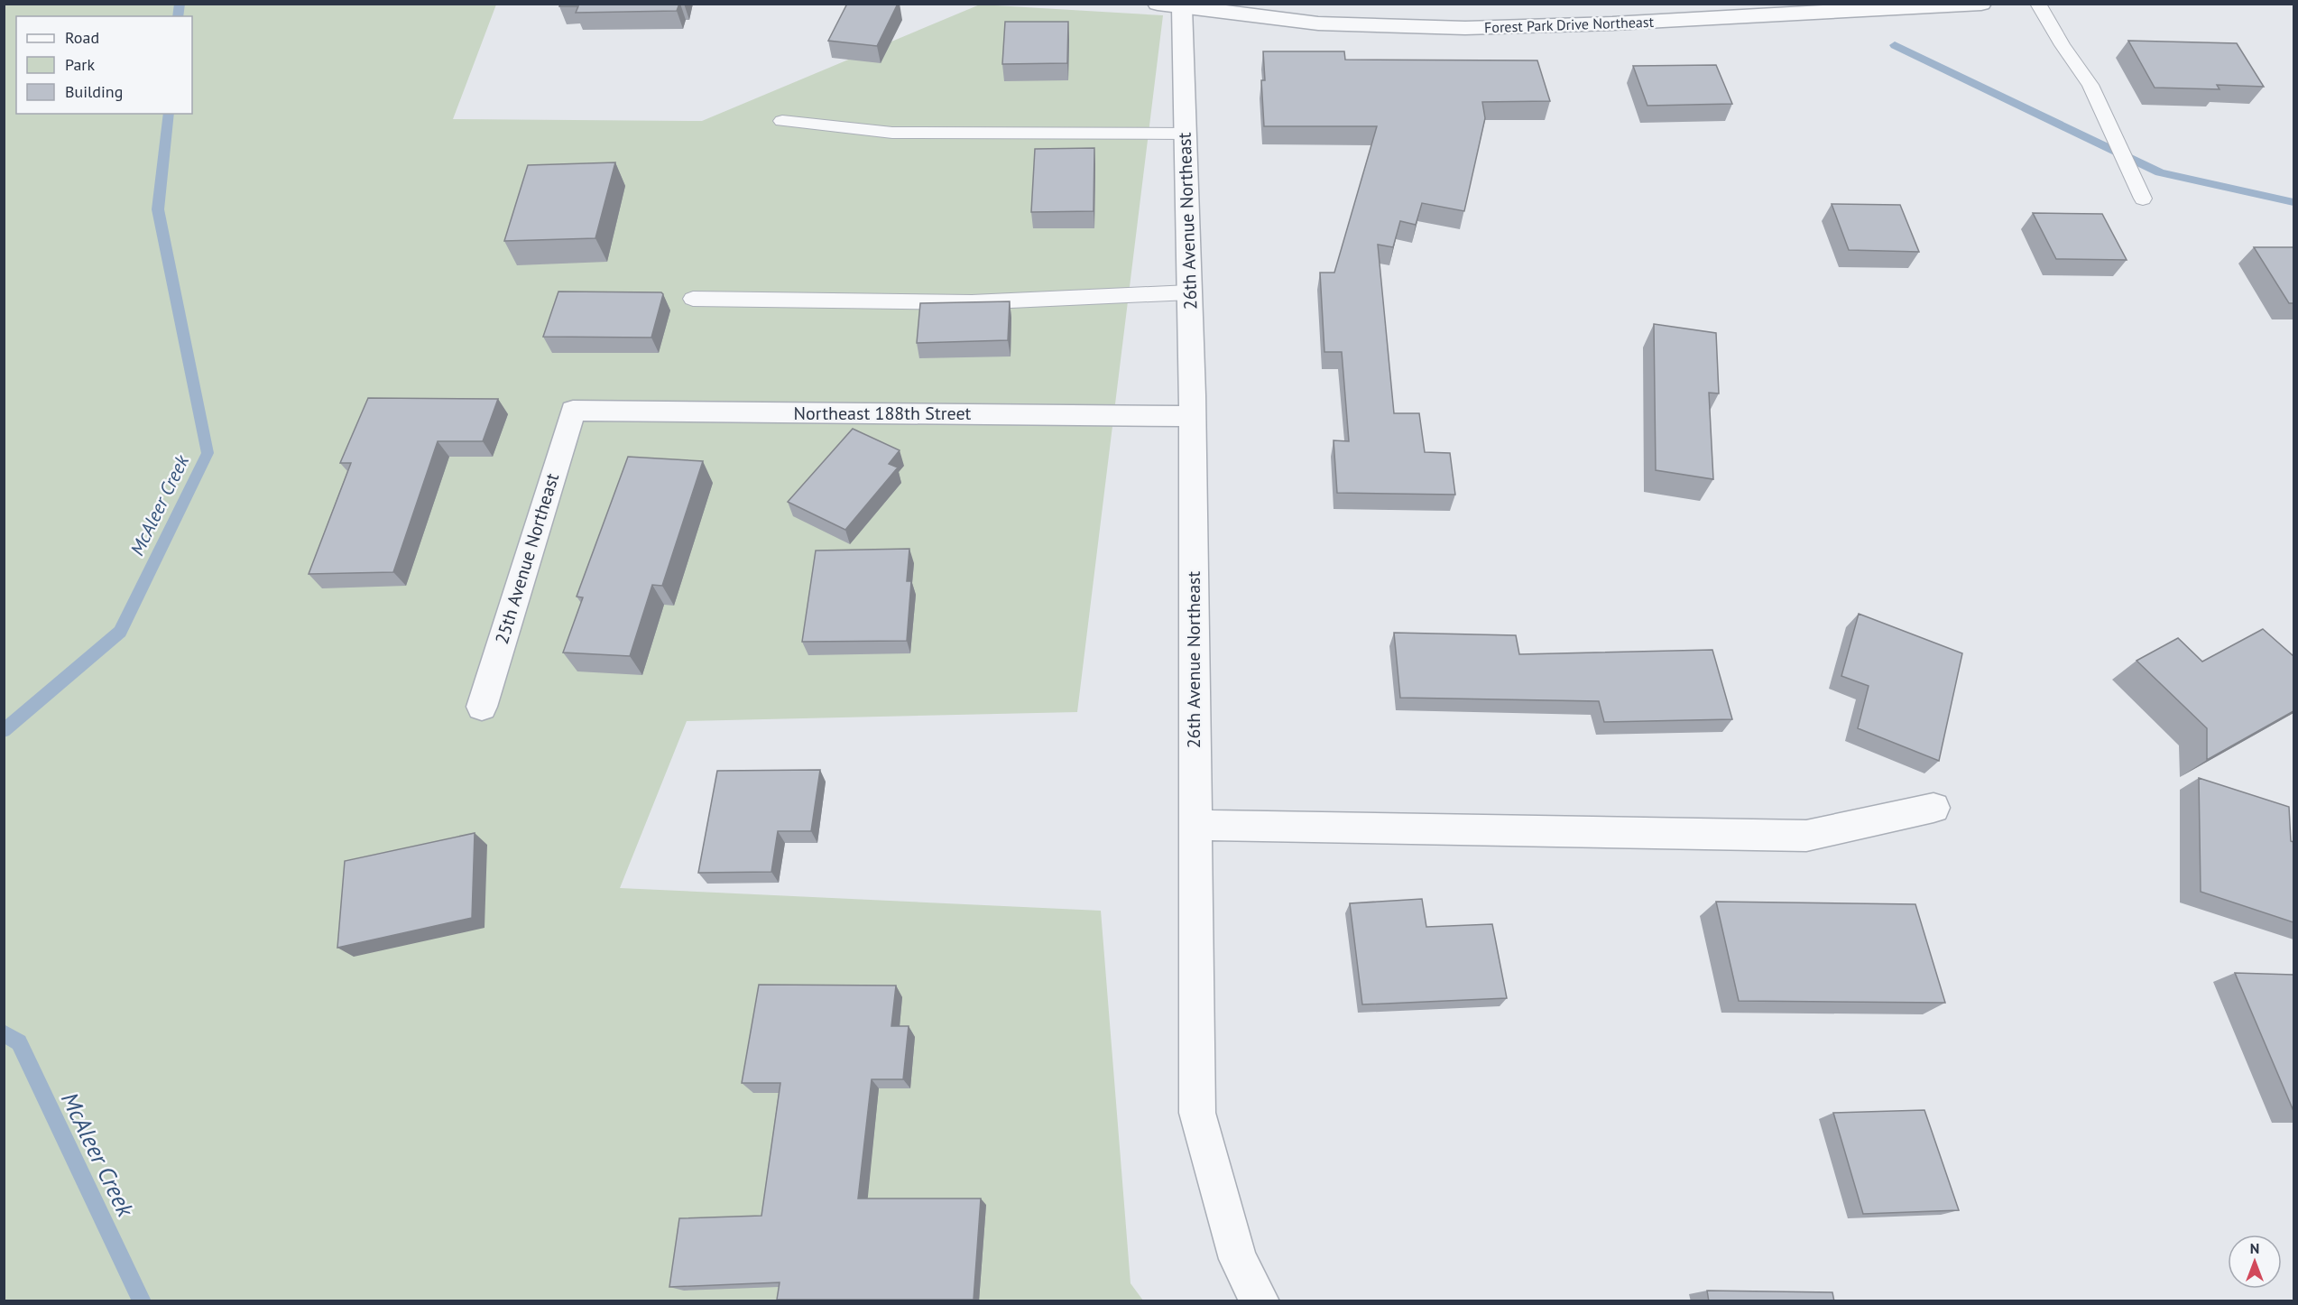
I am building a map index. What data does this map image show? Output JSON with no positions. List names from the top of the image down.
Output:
{
  "streets": {
    "street": [
      "Forest Park Drive Northeast",
      "26th Avenue Northeast",
      "Northeast 188th Street",
      "25th Avenue Northeast"
    ]
  },
  "crossings": [
    ["Forest Park Drive Northeast", "26th Avenue Northeast"],
    ["26th Avenue Northeast", "Northeast 188th Street"],
    ["Northeast 188th Street", "25th Avenue Northeast"]
  ],
  "water": ["McAleer Creek"],
  "legend": ["Road", "Park", "Building"],
  "north": "top"
}
